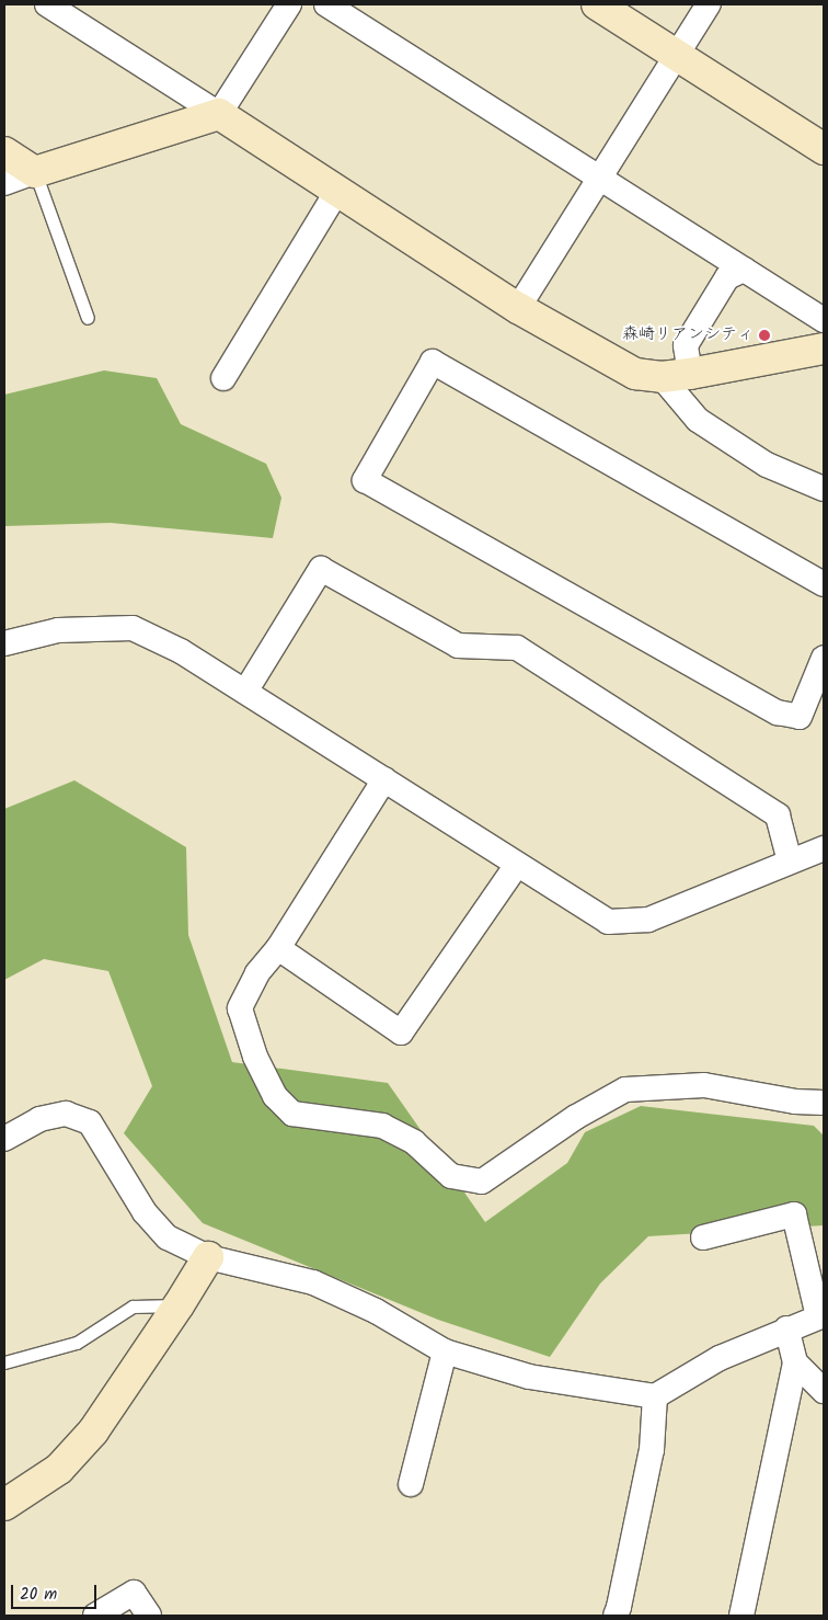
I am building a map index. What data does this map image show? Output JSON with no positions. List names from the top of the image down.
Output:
{
  "places": ["森崎リアンシティ"],
  "scale_bar": "20 m"
}
